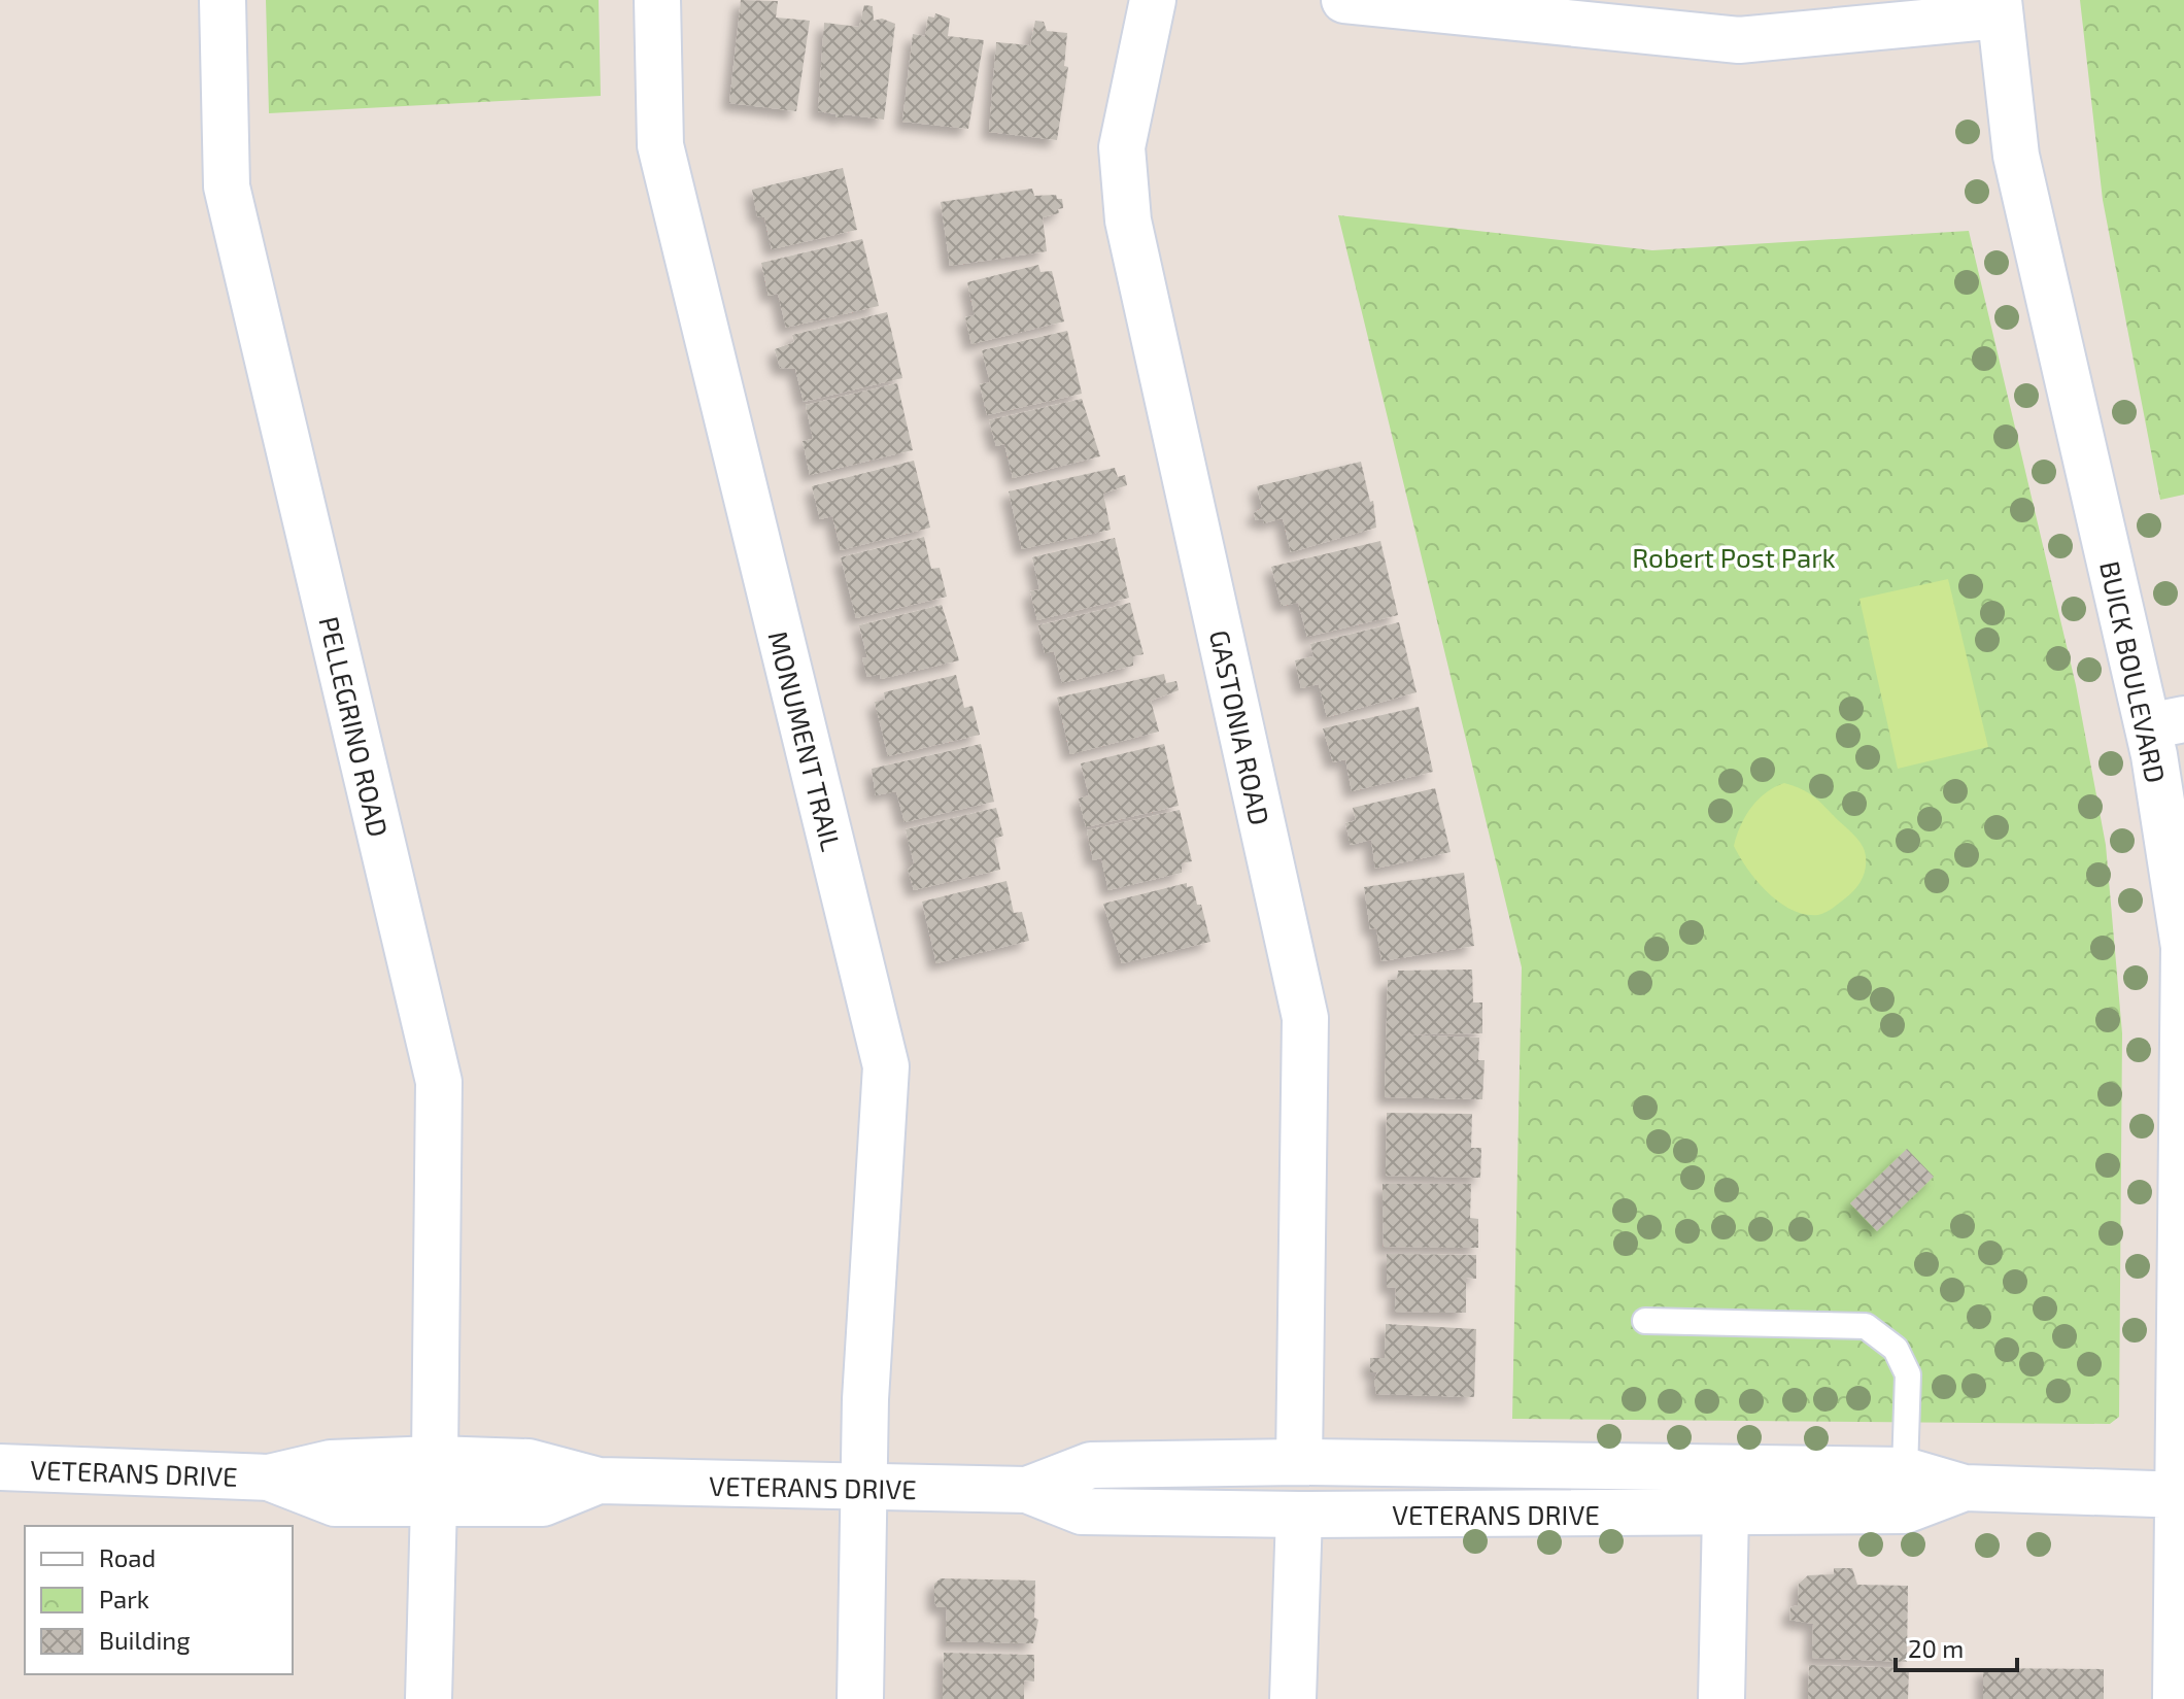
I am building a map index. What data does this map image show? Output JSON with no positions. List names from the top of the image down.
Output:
{
  "streets": {
    "street": [
      "BUICK BOULEVARD",
      "PELLEGRINO ROAD",
      "GASTONIA ROAD",
      "MONUMENT TRAIL",
      "VETERANS DRIVE"
    ]
  },
  "crossings": [
    ["BUICK BOULEVARD", "VETERANS DRIVE"],
    ["PELLEGRINO ROAD", "VETERANS DRIVE"],
    ["GASTONIA ROAD", "VETERANS DRIVE"],
    ["MONUMENT TRAIL", "VETERANS DRIVE"]
  ],
  "parks": ["Robert Post Park"],
  "legend": ["Road", "Park", "Building"],
  "scale_bar": "20 m"
}
